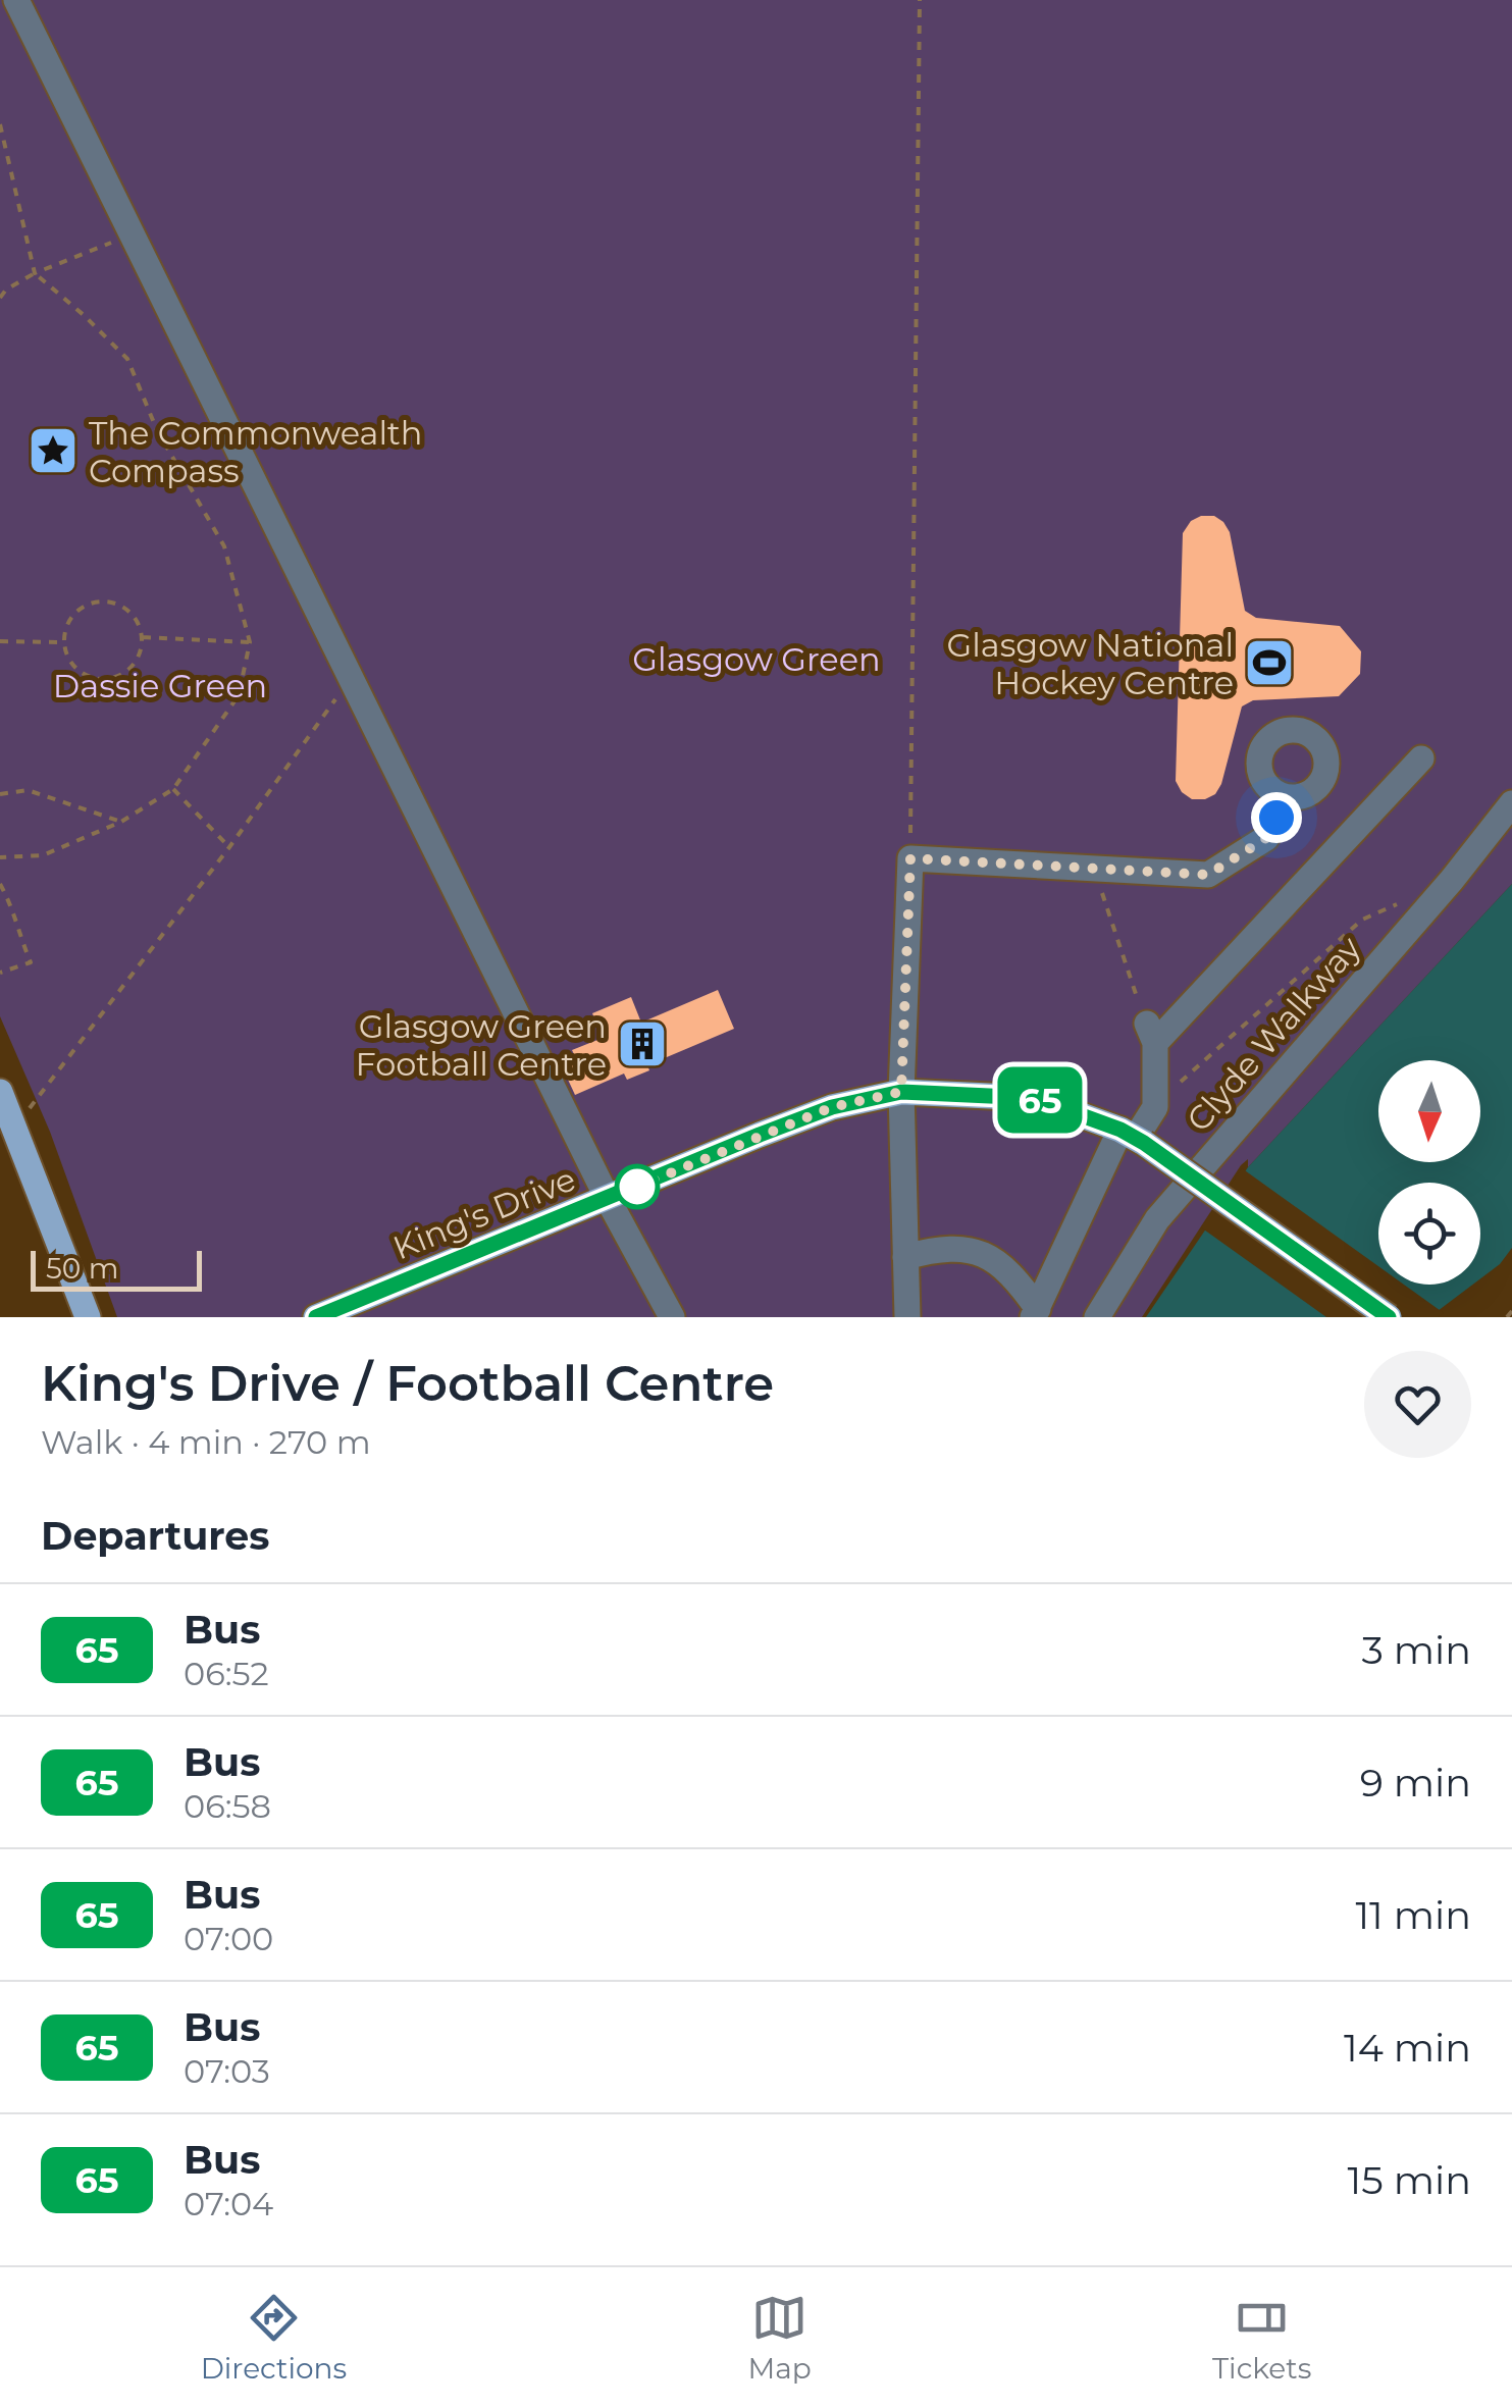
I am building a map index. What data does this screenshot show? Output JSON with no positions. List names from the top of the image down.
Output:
{
  "streets": {
    "main road": ["King's Drive"],
    "street": ["Clyde Walkway"]
  },
  "parks": ["Glasgow Green", "Dassie Green"],
  "places": {
    "place": ["The Commonwealth Compass"],
    "sports": ["Glasgow National Hockey Centre"],
    "building": ["Glasgow Green Football Centre"]
  },
  "lines": ["bus line 65"],
  "scale_bar": "50 m",
  "north": "bottom",
  "page": {
    "on_map": "65",
    "scale": "50 m",
    "heading": [
      ["King's Drive / Football Centre", "Walk · 4 min · 270 m"],
      "Departures"
    ],
    "list": [
      {
        "mark": "65",
        "name": "Bus",
        "note": "06:52",
        "value": "3 min"
      },
      {
        "mark": "65",
        "name": "Bus",
        "note": "06:58",
        "value": "9 min"
      },
      {
        "mark": "65",
        "name": "Bus",
        "note": "07:00",
        "value": "11 min"
      },
      {
        "mark": "65",
        "name": "Bus",
        "note": "07:03",
        "value": "14 min"
      },
      {
        "mark": "65",
        "name": "Bus",
        "note": "07:04",
        "value": "15 min"
      }
    ],
    "tabs": ["Directions", "Map", "Tickets"]
  }
}
